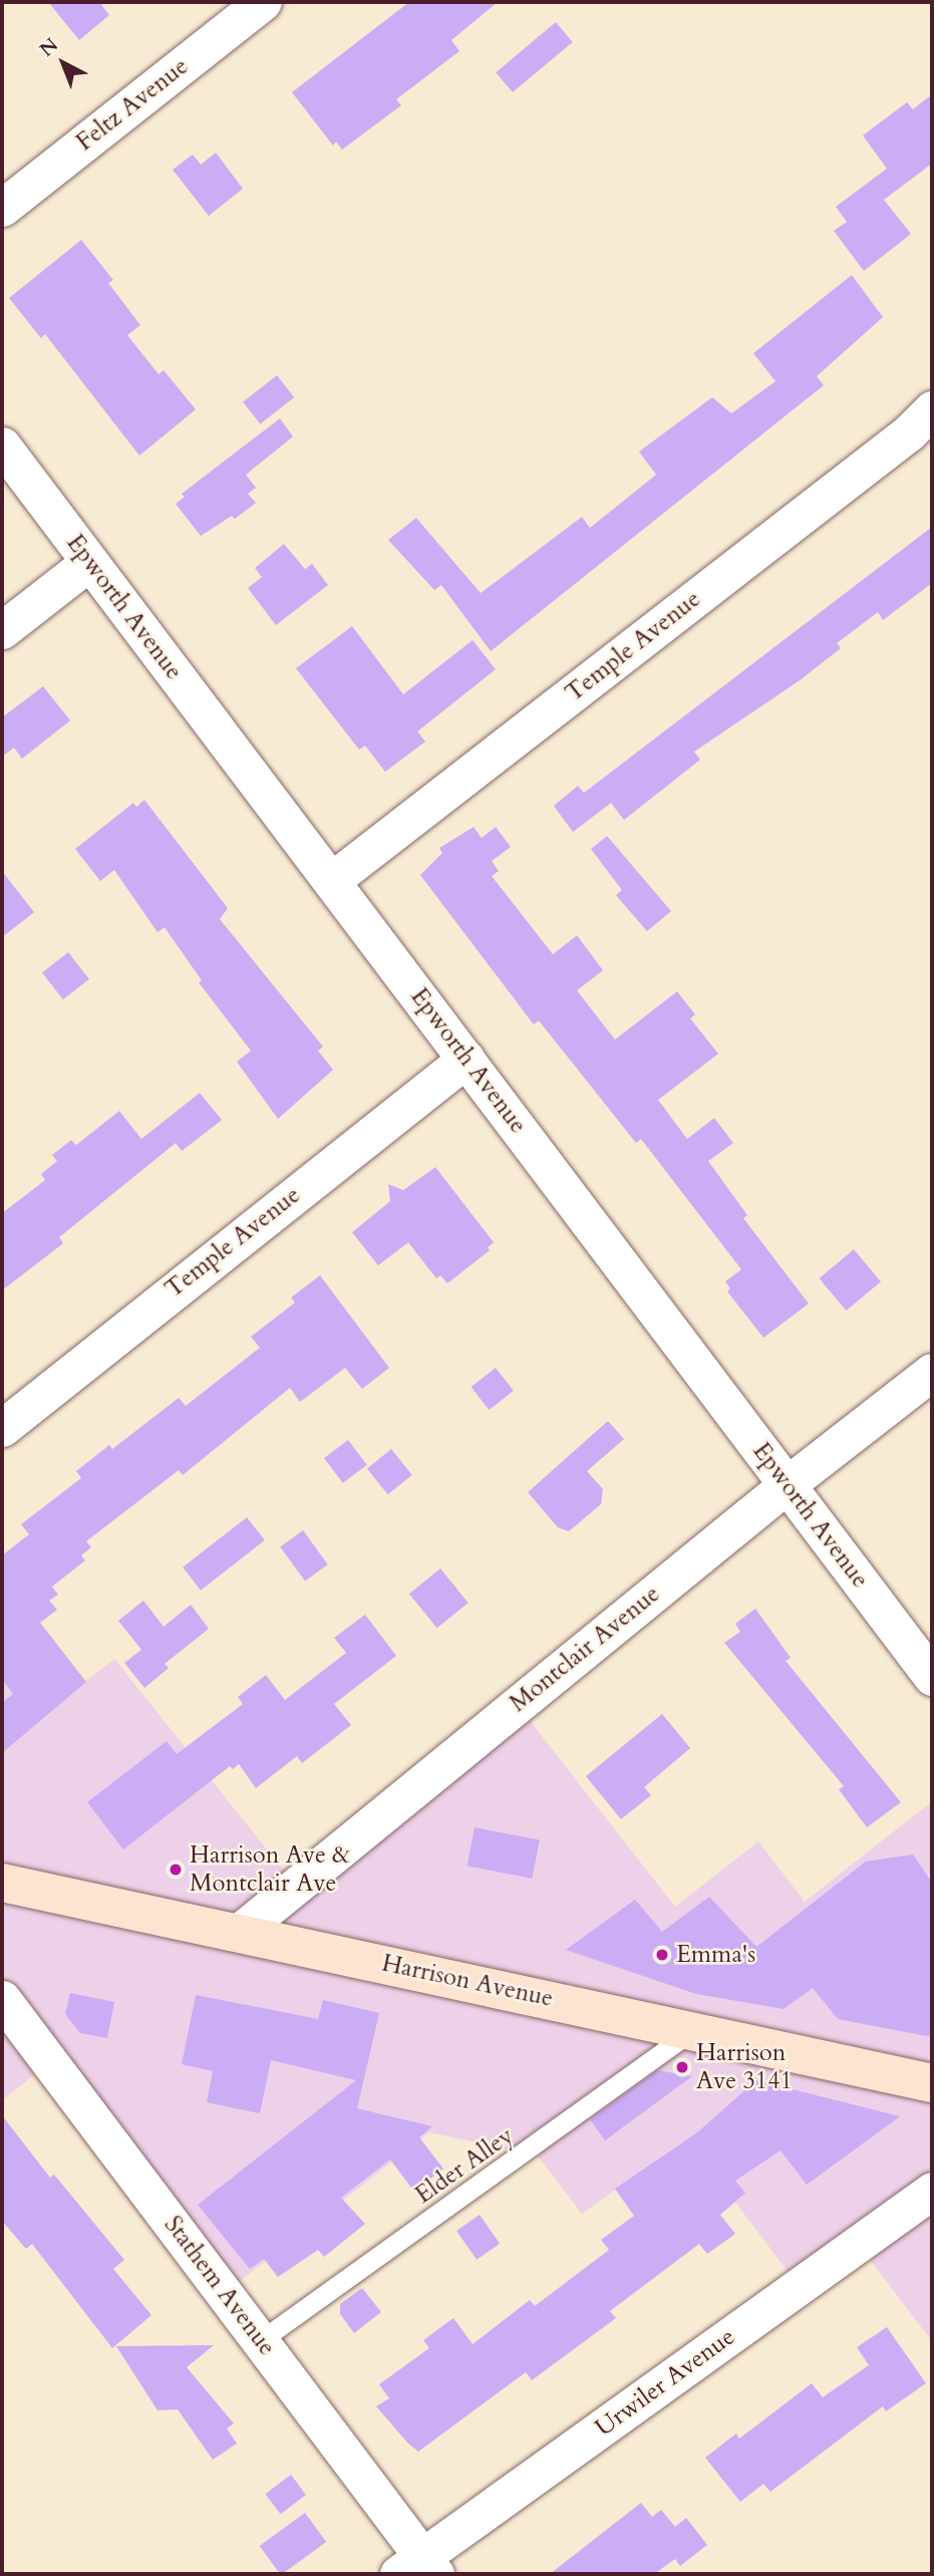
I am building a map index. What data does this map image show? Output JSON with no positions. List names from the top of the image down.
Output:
{
  "streets": {
    "main road": ["Harrison Avenue"],
    "street": [
      "Feltz Avenue",
      "Epworth Avenue",
      "Temple Avenue",
      "Montclair Avenue",
      "Stathem Avenue",
      "Urwiler Avenue"
    ],
    "lane": ["Elder Alley"]
  },
  "crossings": [
    ["Epworth Avenue", "Temple Avenue"],
    ["Epworth Avenue", "Montclair Avenue"],
    ["Montclair Avenue", "Harrison Avenue"],
    ["Harrison Avenue", "Elder Alley"],
    ["Elder Alley", "Stathem Avenue"],
    ["Stathem Avenue", "Urwiler Avenue"]
  ],
  "places": ["Harrison Ave & Montclair Ave", "Emma's", "Harrison Ave 3141"],
  "north": "top left"
}
